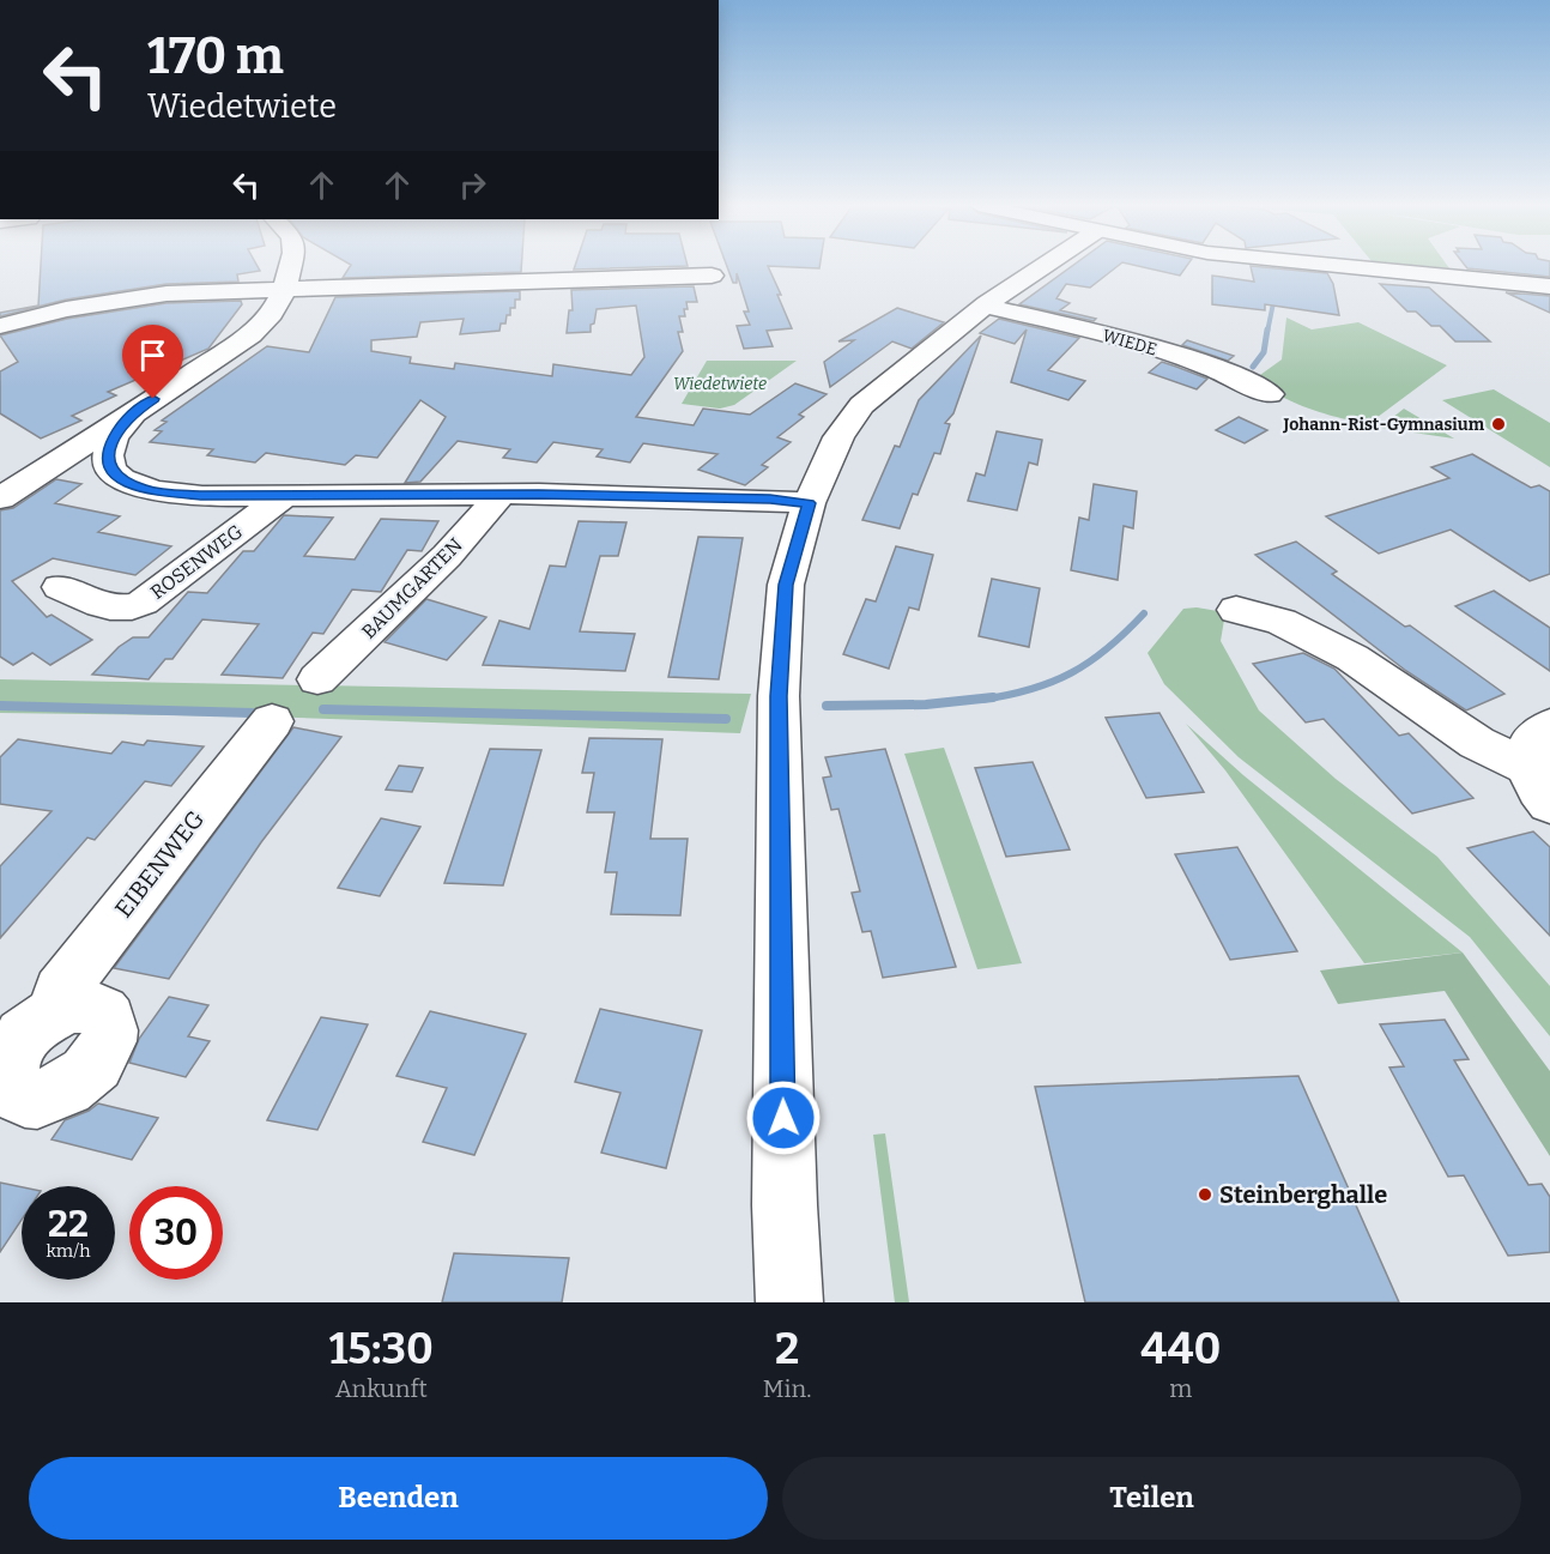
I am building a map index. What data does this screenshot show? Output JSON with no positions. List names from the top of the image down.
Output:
{
  "streets": {
    "street": [
      "WIEDE",
      "ROSENWEG",
      "BAUMGARTEN",
      "EIBENWEG"
    ]
  },
  "parks": ["Wiedetwiete"],
  "places": ["Johann-Rist-Gymnasium", "Steinberghalle"],
  "page": {
    "turn": ["170 m", "Wiedetwiete"],
    "speed": "22 km/h",
    "limit": "30",
    "eta": [
      "15:30",
      "Ankunft",
      "2",
      "Min.",
      "440",
      "m"
    ],
    "buttons": ["Beenden", "Teilen"]
  }
}
